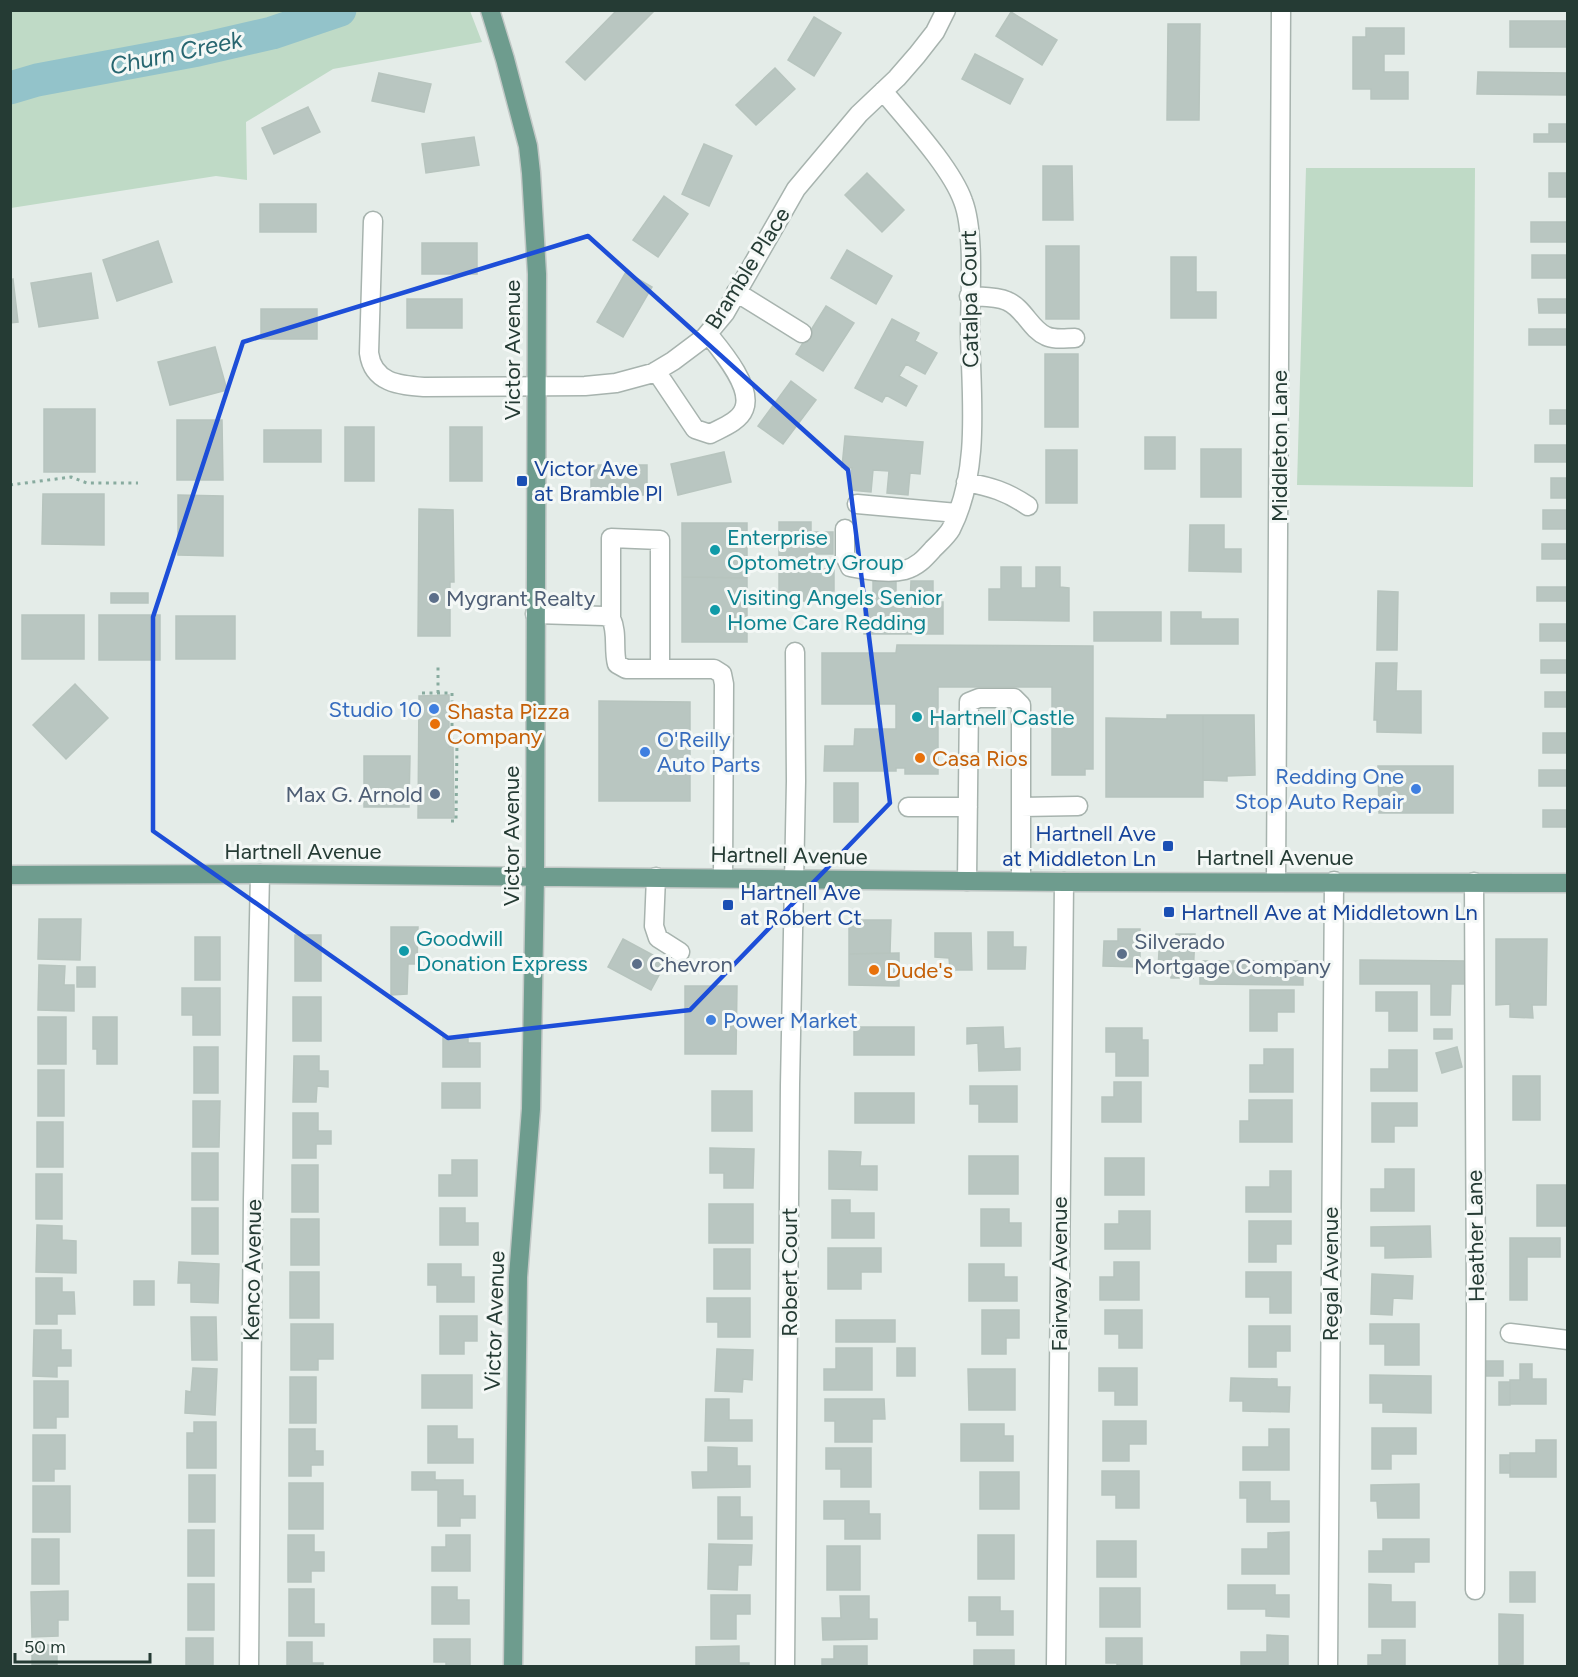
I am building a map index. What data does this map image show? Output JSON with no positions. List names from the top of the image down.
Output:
{
  "streets": {
    "main road": ["Victor Avenue", "Hartnell Avenue"],
    "street": [
      "Bramble Place",
      "Catalpa Court",
      "Middleton Lane",
      "Heather Lane",
      "Kenco Avenue",
      "Robert Court",
      "Fairway Avenue",
      "Regal Avenue"
    ]
  },
  "crossings": [
    ["Bramble Place", "Catalpa Court"],
    ["Bramble Place", "Victor Avenue"],
    ["Victor Avenue", "Hartnell Avenue"],
    ["Middleton Lane", "Hartnell Avenue"],
    ["Hartnell Avenue", "Heather Lane"],
    ["Hartnell Avenue", "Kenco Avenue"],
    ["Hartnell Avenue", "Robert Court"],
    ["Hartnell Avenue", "Fairway Avenue"],
    ["Hartnell Avenue", "Regal Avenue"]
  ],
  "water": ["Churn Creek"],
  "places": {
    "transit": [
      "Victor Ave at Bramble Pl",
      "Hartnell Ave at Middleton Ln",
      "Hartnell Ave at Robert Ct",
      "Hartnell Ave at Middletown Ln"
    ],
    "other": [
      "Enterprise Optometry Group",
      "Mygrant Realty",
      "Visiting Angels Senior Home Care Redding",
      "Studio 10",
      "Hartnell Castle",
      "Shasta Pizza Company",
      "O'Reilly Auto Parts",
      "Casa Rios",
      "Redding One Stop Auto Repair",
      "Max G. Arnold",
      "Goodwill Donation Express",
      "Silverado Mortgage Company",
      "Chevron",
      "Dude's",
      "Power Market"
    ]
  },
  "scale_bar": "50 m"
}
